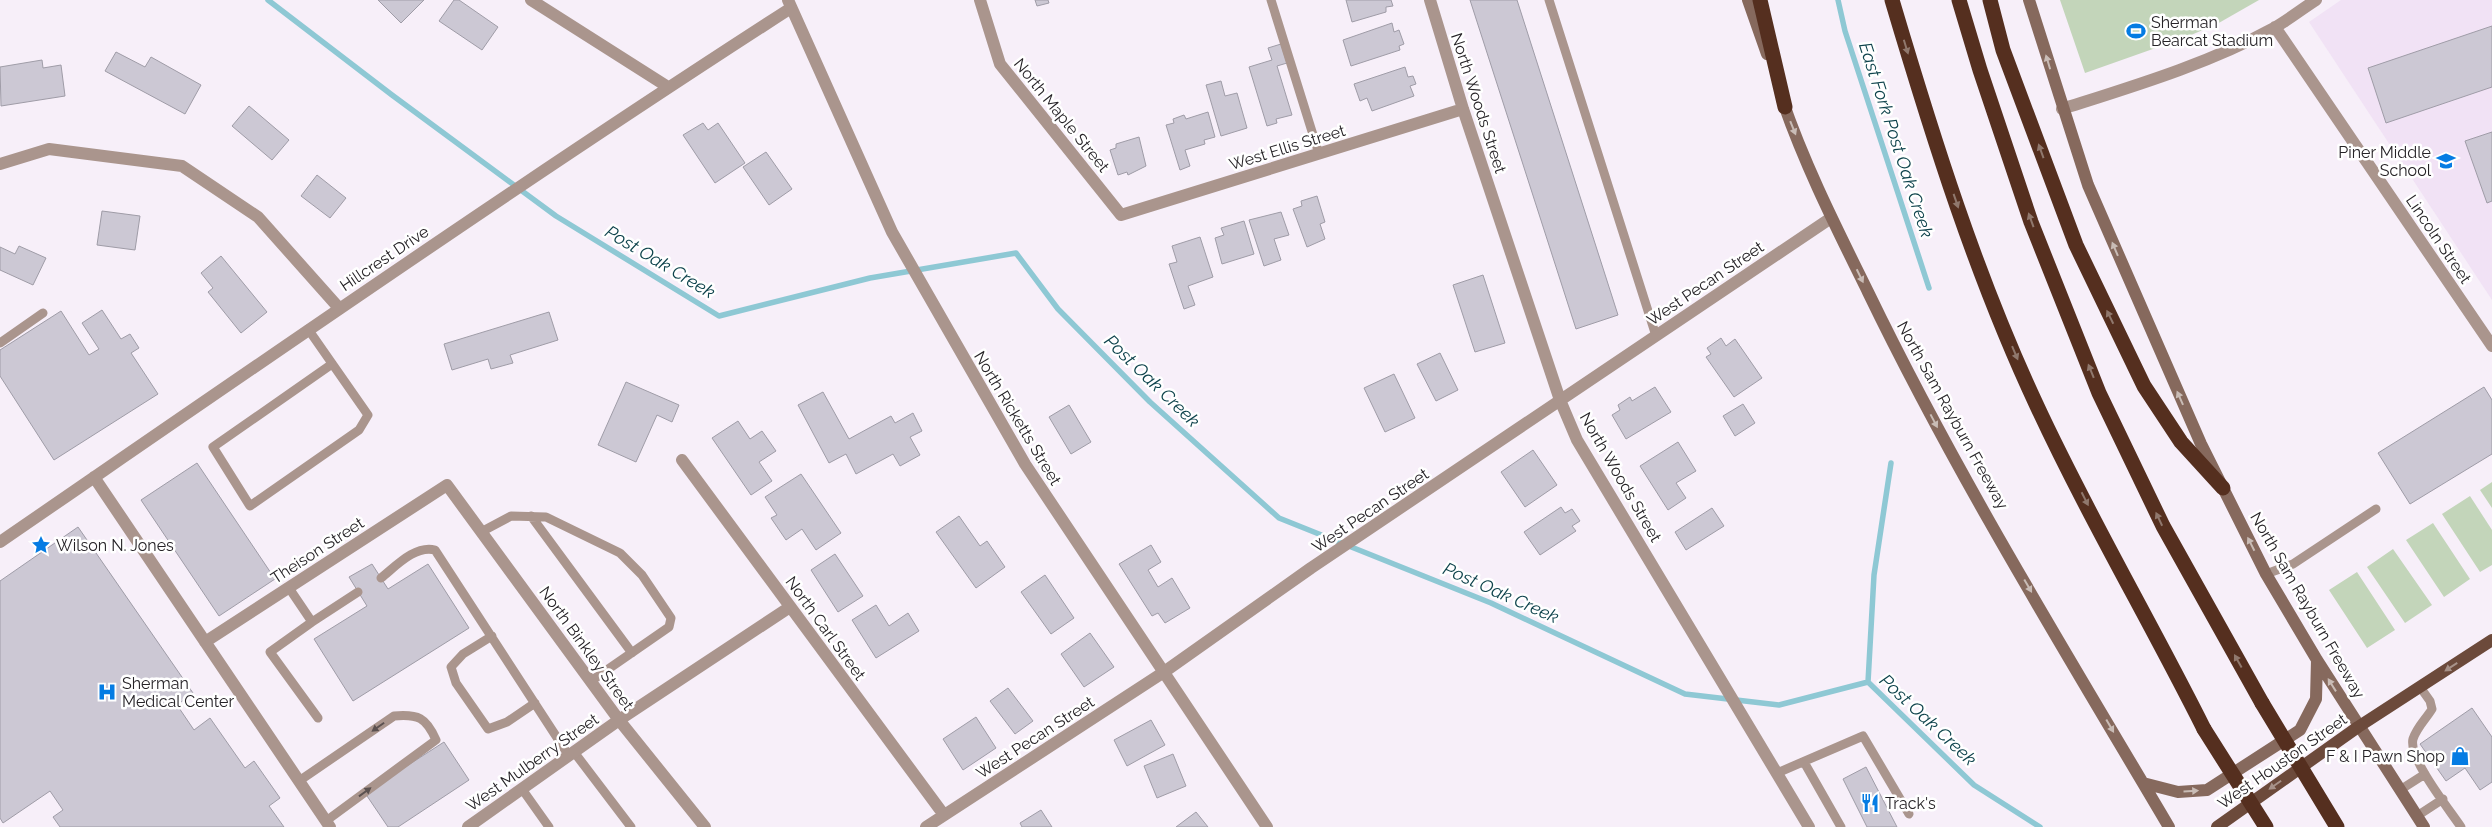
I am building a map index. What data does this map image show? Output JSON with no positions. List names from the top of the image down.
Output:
{
  "streets": {
    "main road": ["North Sam Rayburn Freeway", "West Houston Street"],
    "street": [
      "North Woods Street",
      "North Maple Street",
      "West Ellis Street",
      "Lincoln Street",
      "Hillcrest Drive",
      "West Pecan Street",
      "North Ricketts Street",
      "Theison Street",
      "North Carl Street",
      "North Binkley Street",
      "West Mulberry Street"
    ]
  },
  "crossings": [
    ["North Woods Street", "West Ellis Street"],
    ["North Woods Street", "West Pecan Street"],
    ["North Maple Street", "West Ellis Street"],
    ["Hillcrest Drive", "North Ricketts Street"],
    ["West Pecan Street", "North Sam Rayburn Freeway"],
    ["West Pecan Street", "North Ricketts Street"],
    ["West Pecan Street", "North Carl Street"],
    ["North Sam Rayburn Freeway", "West Houston Street"],
    ["Theison Street", "North Binkley Street"],
    ["North Carl Street", "West Mulberry Street"],
    ["North Binkley Street", "West Mulberry Street"]
  ],
  "one_way": ["West Houston Street"],
  "water": ["East Fork Post Oak Creek", "Post Oak Creek"],
  "places": {
    "sports": ["Sherman Bearcat Stadium"],
    "school or university": ["Piner Middle School"],
    "place": ["Wilson N. Jones"],
    "hospital": ["Sherman Medical Center"],
    "shop": ["F & I Pawn Shop"],
    "restaurant": ["Track's"]
  }
}
